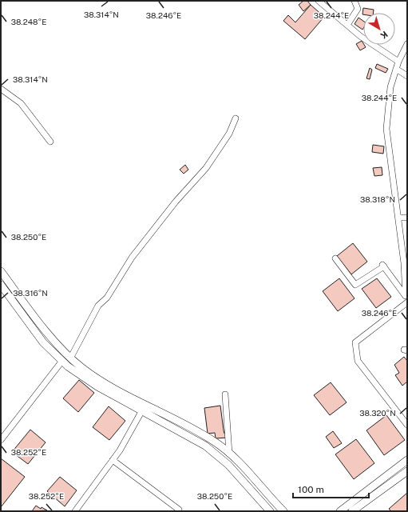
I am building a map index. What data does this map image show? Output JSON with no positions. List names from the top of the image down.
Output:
{
  "scale_bar": "100 m",
  "north": "bottom right",
  "coordinates": [
    "38.314°N",
    "38.246°E",
    "38.244°E",
    "38.248°E",
    "38.318°N",
    "38.250°E",
    "38.316°N",
    "38.320°N",
    "38.252°E"
  ]
}
